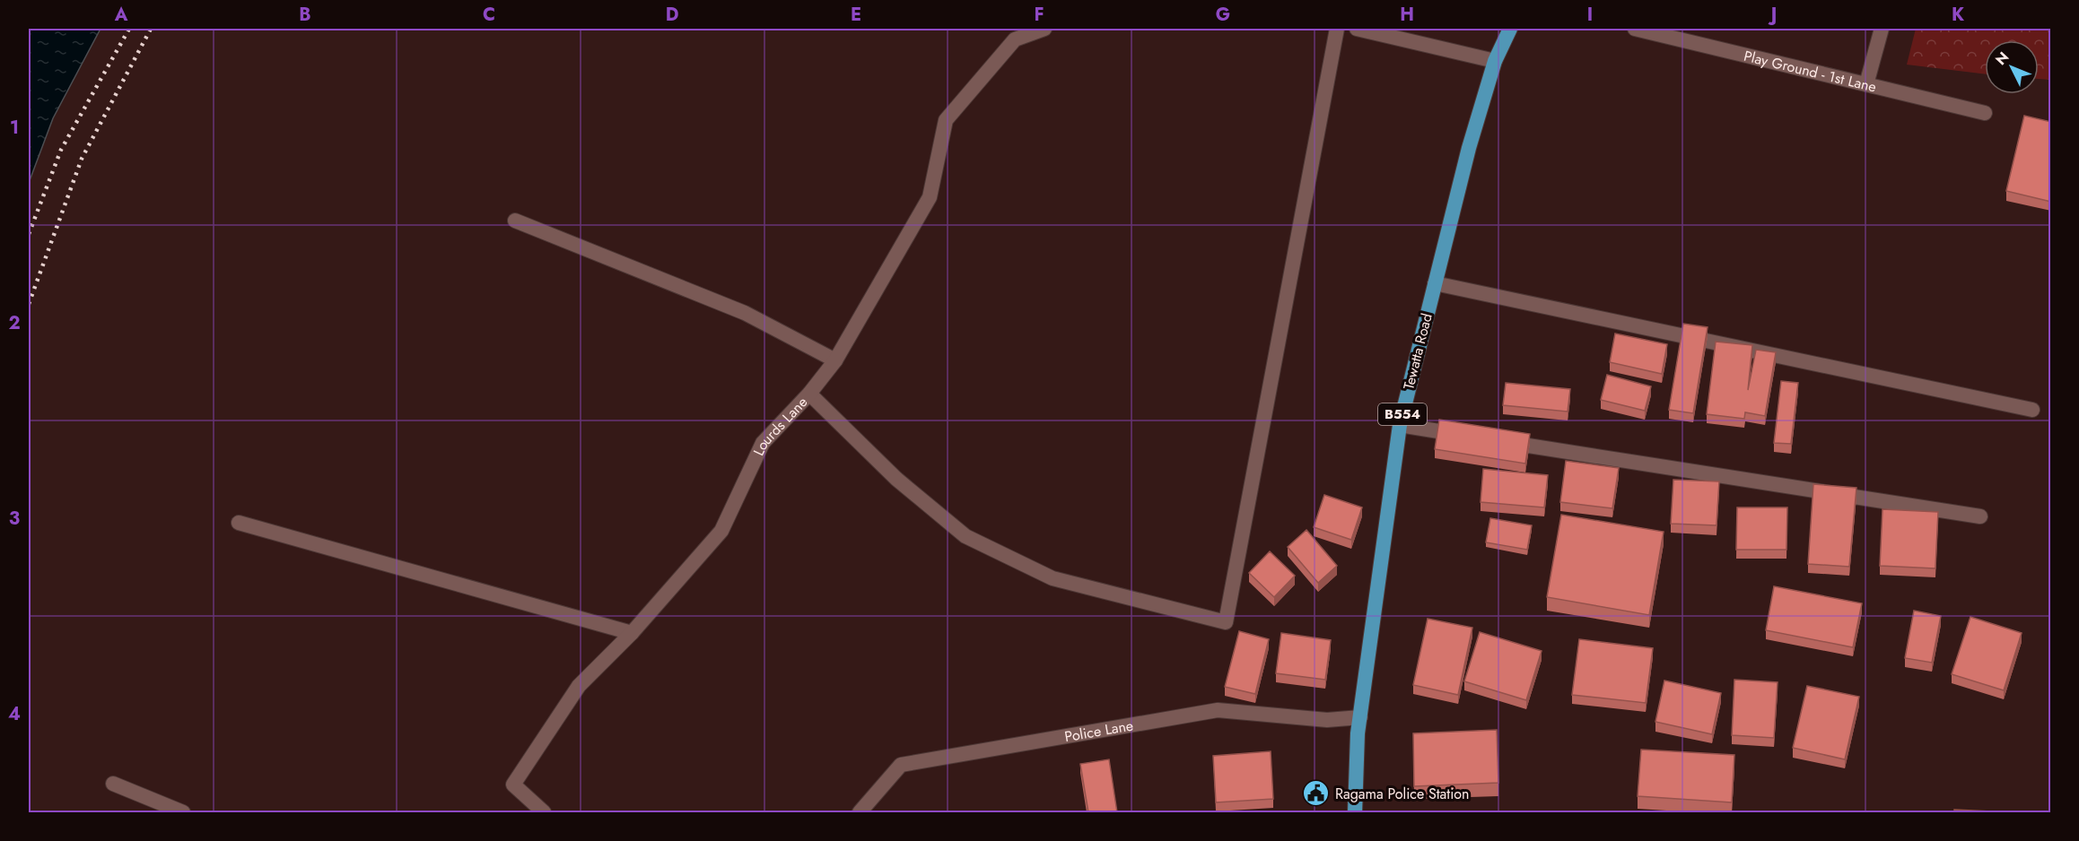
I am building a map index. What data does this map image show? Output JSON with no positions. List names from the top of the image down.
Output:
{
  "streets": {
    "main road": ["Tewatta Road", "B554"],
    "street": ["Play Ground - 1st Lane", "Lourds Lane", "Police Lane"]
  },
  "crossings": [
    ["Tewatta Road", "Police Lane"]
  ],
  "places": {
    "public building": ["Ragama Police Station"]
  },
  "north": "top left",
  "grid": {
    "columns": [
      "A",
      "B",
      "C",
      "D",
      "E",
      "F",
      "G",
      "H",
      "I",
      "J",
      "K"
    ],
    "rows": [
      "1",
      "2",
      "3",
      "4"
    ]
  }
}
